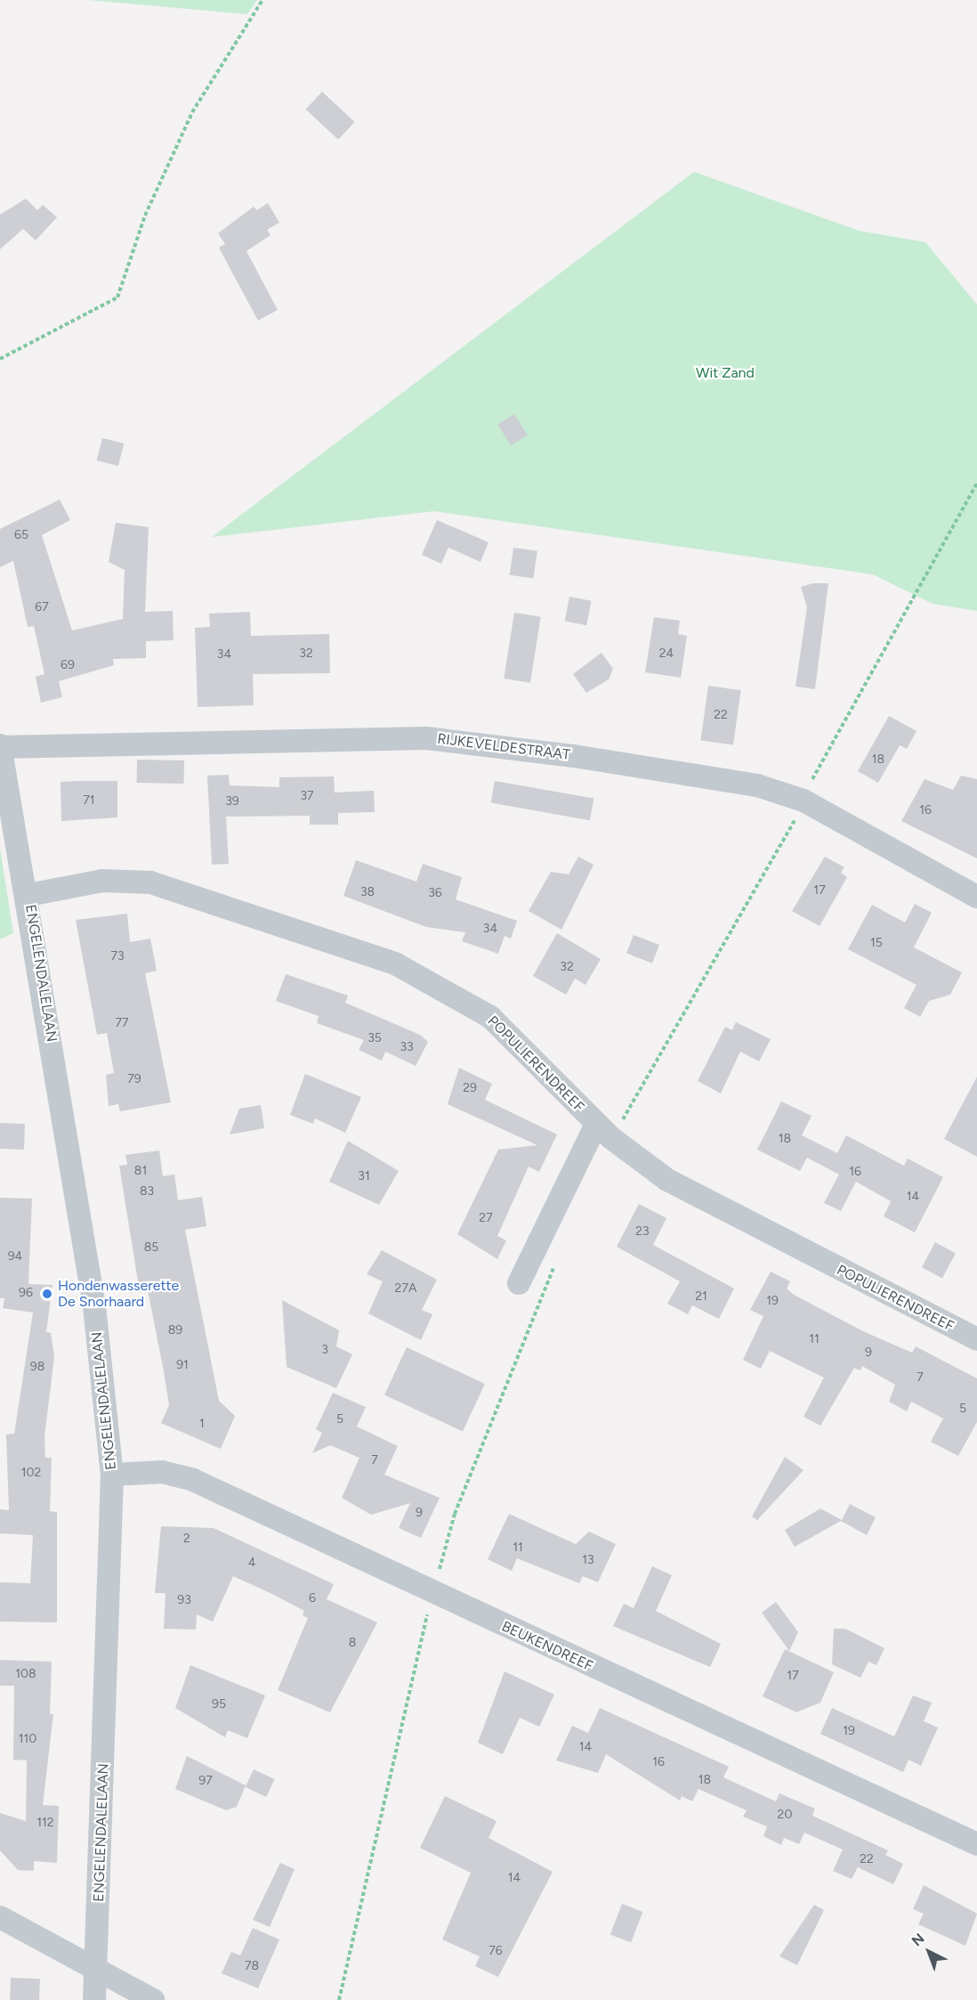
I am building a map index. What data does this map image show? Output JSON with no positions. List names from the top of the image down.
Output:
{
  "streets": {
    "street": [
      "RIJKEVELDESTRAAT",
      "ENGELENDALELAAN",
      "POPULIERENDREEF",
      "BEUKENDREEF"
    ]
  },
  "crossings": [
    ["RIJKEVELDESTRAAT", "ENGELENDALELAAN"],
    ["ENGELENDALELAAN", "POPULIERENDREEF"],
    ["ENGELENDALELAAN", "BEUKENDREEF"]
  ],
  "parks": ["Wit Zand"],
  "places": ["Hondenwasserette De Snorhaard"],
  "house_numbers": [
    "65",
    "67",
    "32",
    "24",
    "34",
    "69",
    "22",
    "18",
    "37",
    "71",
    "39",
    "16",
    "17",
    "38",
    "36",
    "34",
    "15",
    "73",
    "32",
    "77",
    "35",
    "33",
    "79",
    "29",
    "18",
    "81",
    "16",
    "31",
    "83",
    "14",
    "27",
    "23",
    "85",
    "94",
    "27A",
    "96",
    "21",
    "19",
    "89",
    "11",
    "3",
    "9",
    "91",
    "98",
    "7",
    "5",
    "5",
    "1",
    "7",
    "102",
    "9",
    "2",
    "11",
    "13",
    "4",
    "6",
    "93",
    "8",
    "108",
    "17",
    "95",
    "19",
    "110",
    "14",
    "16",
    "18",
    "97",
    "20",
    "112",
    "22",
    "14",
    "76",
    "78"
  ],
  "north": "top left"
}
